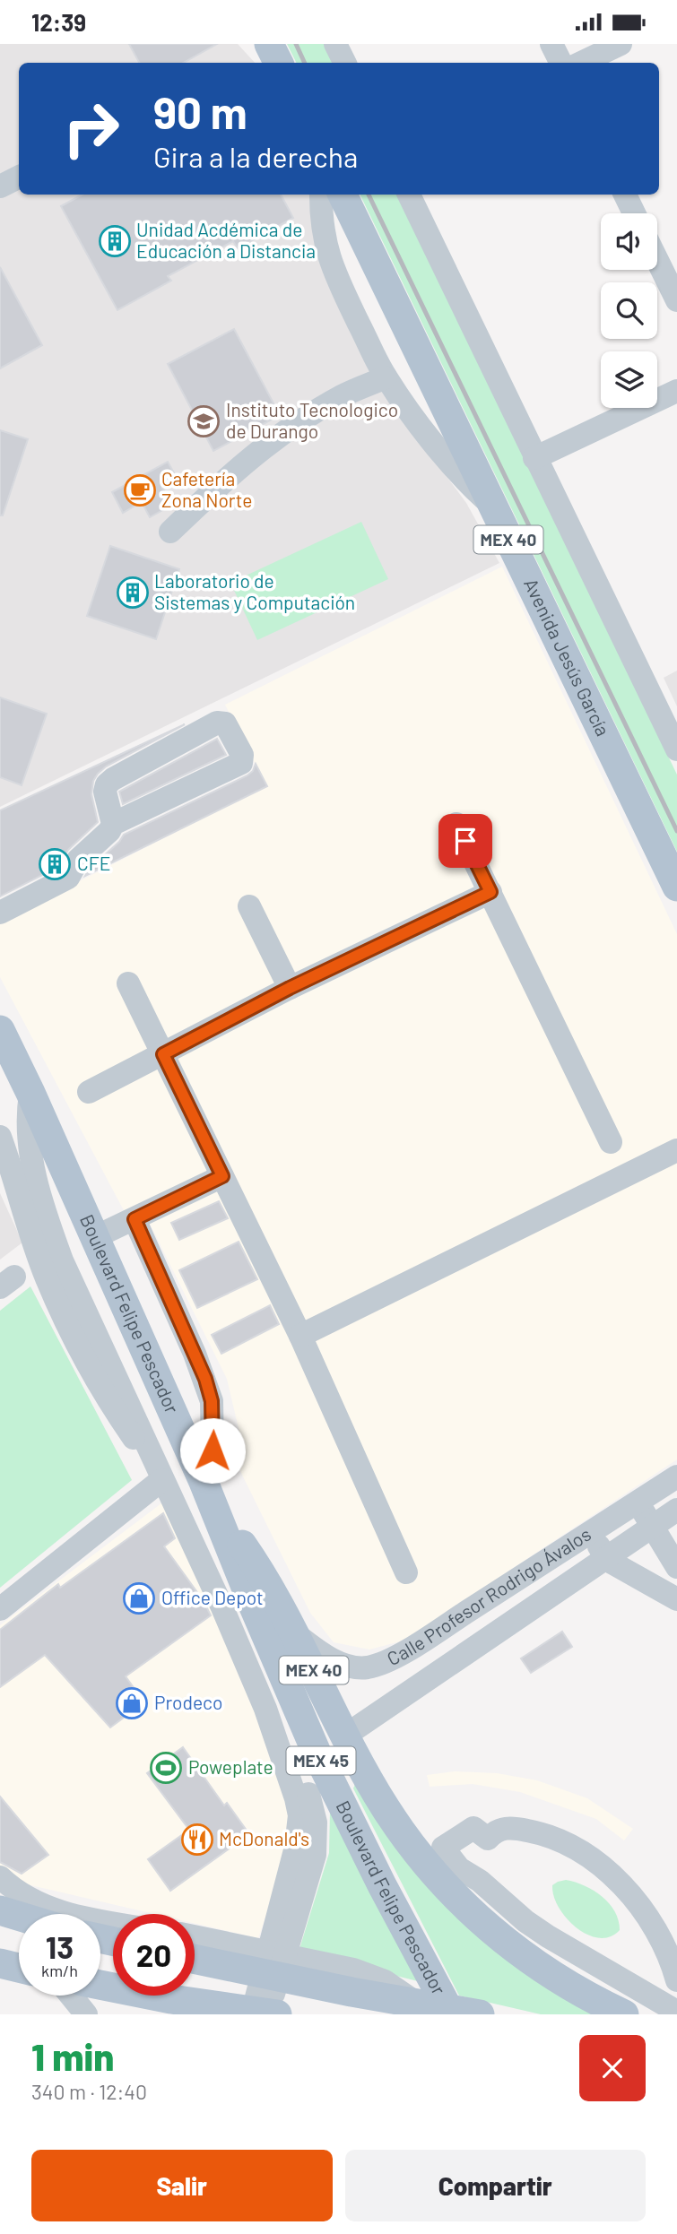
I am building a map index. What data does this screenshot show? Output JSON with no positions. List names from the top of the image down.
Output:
{
  "streets": {
    "main road": [
      "MEX 40",
      "Avenida Jesús García",
      "Boulevard Felipe Pescador",
      "MEX 45"
    ],
    "street": ["Calle Profesor Rodrigo Ávalos"]
  },
  "crossings": [
    ["MEX 40", "Boulevard Felipe Pescador"],
    ["MEX 40", "Calle Profesor Rodrigo Ávalos"]
  ],
  "places": {
    "building": ["Unidad Acdémica de Educación a Distancia", "Laboratorio de Sistemas y Computación", "CFE"],
    "school or university": ["Instituto Tecnologico de Durango"],
    "cafe": ["Cafetería Zona Norte"],
    "shop": ["Office Depot", "Prodeco"],
    "sports": ["Poweplate"],
    "restaurant": ["McDonald's"]
  },
  "page": {
    "status": "12:39",
    "turn": ["90 m", "Gira a la derecha"],
    "speed": "13 km/h",
    "limit": "20",
    "heading": ["1 min", "340 m · 12:40"],
    "buttons": ["Salir", "Compartir"]
  }
}
